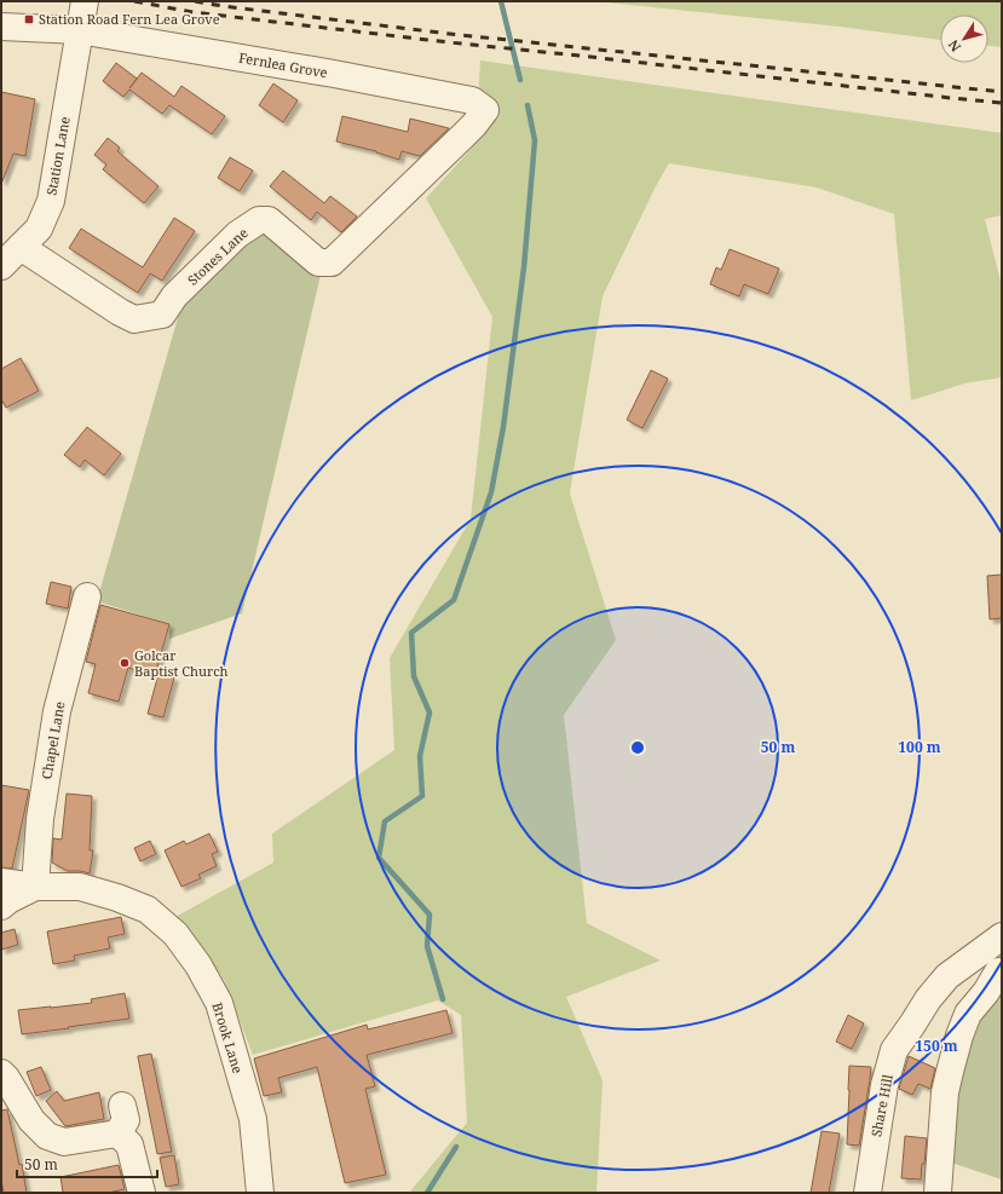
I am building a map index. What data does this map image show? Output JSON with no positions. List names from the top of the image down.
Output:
{
  "streets": {
    "street": [
      "Fernlea Grove",
      "Station Lane",
      "Stones Lane",
      "Chapel Lane",
      "Brook Lane",
      "Share Hill"
    ]
  },
  "crossings": [
    ["Fernlea Grove", "Station Lane"],
    ["Fernlea Grove", "Stones Lane"],
    ["Station Lane", "Stones Lane"],
    ["Chapel Lane", "Brook Lane"]
  ],
  "places": {
    "transit": ["Station Road Fern Lea Grove"],
    "other": ["Golcar Baptist Church"]
  },
  "scale_bar": "50 m",
  "north": "bottom left",
  "rings": ["50 m", "100 m", "150 m"]
}
